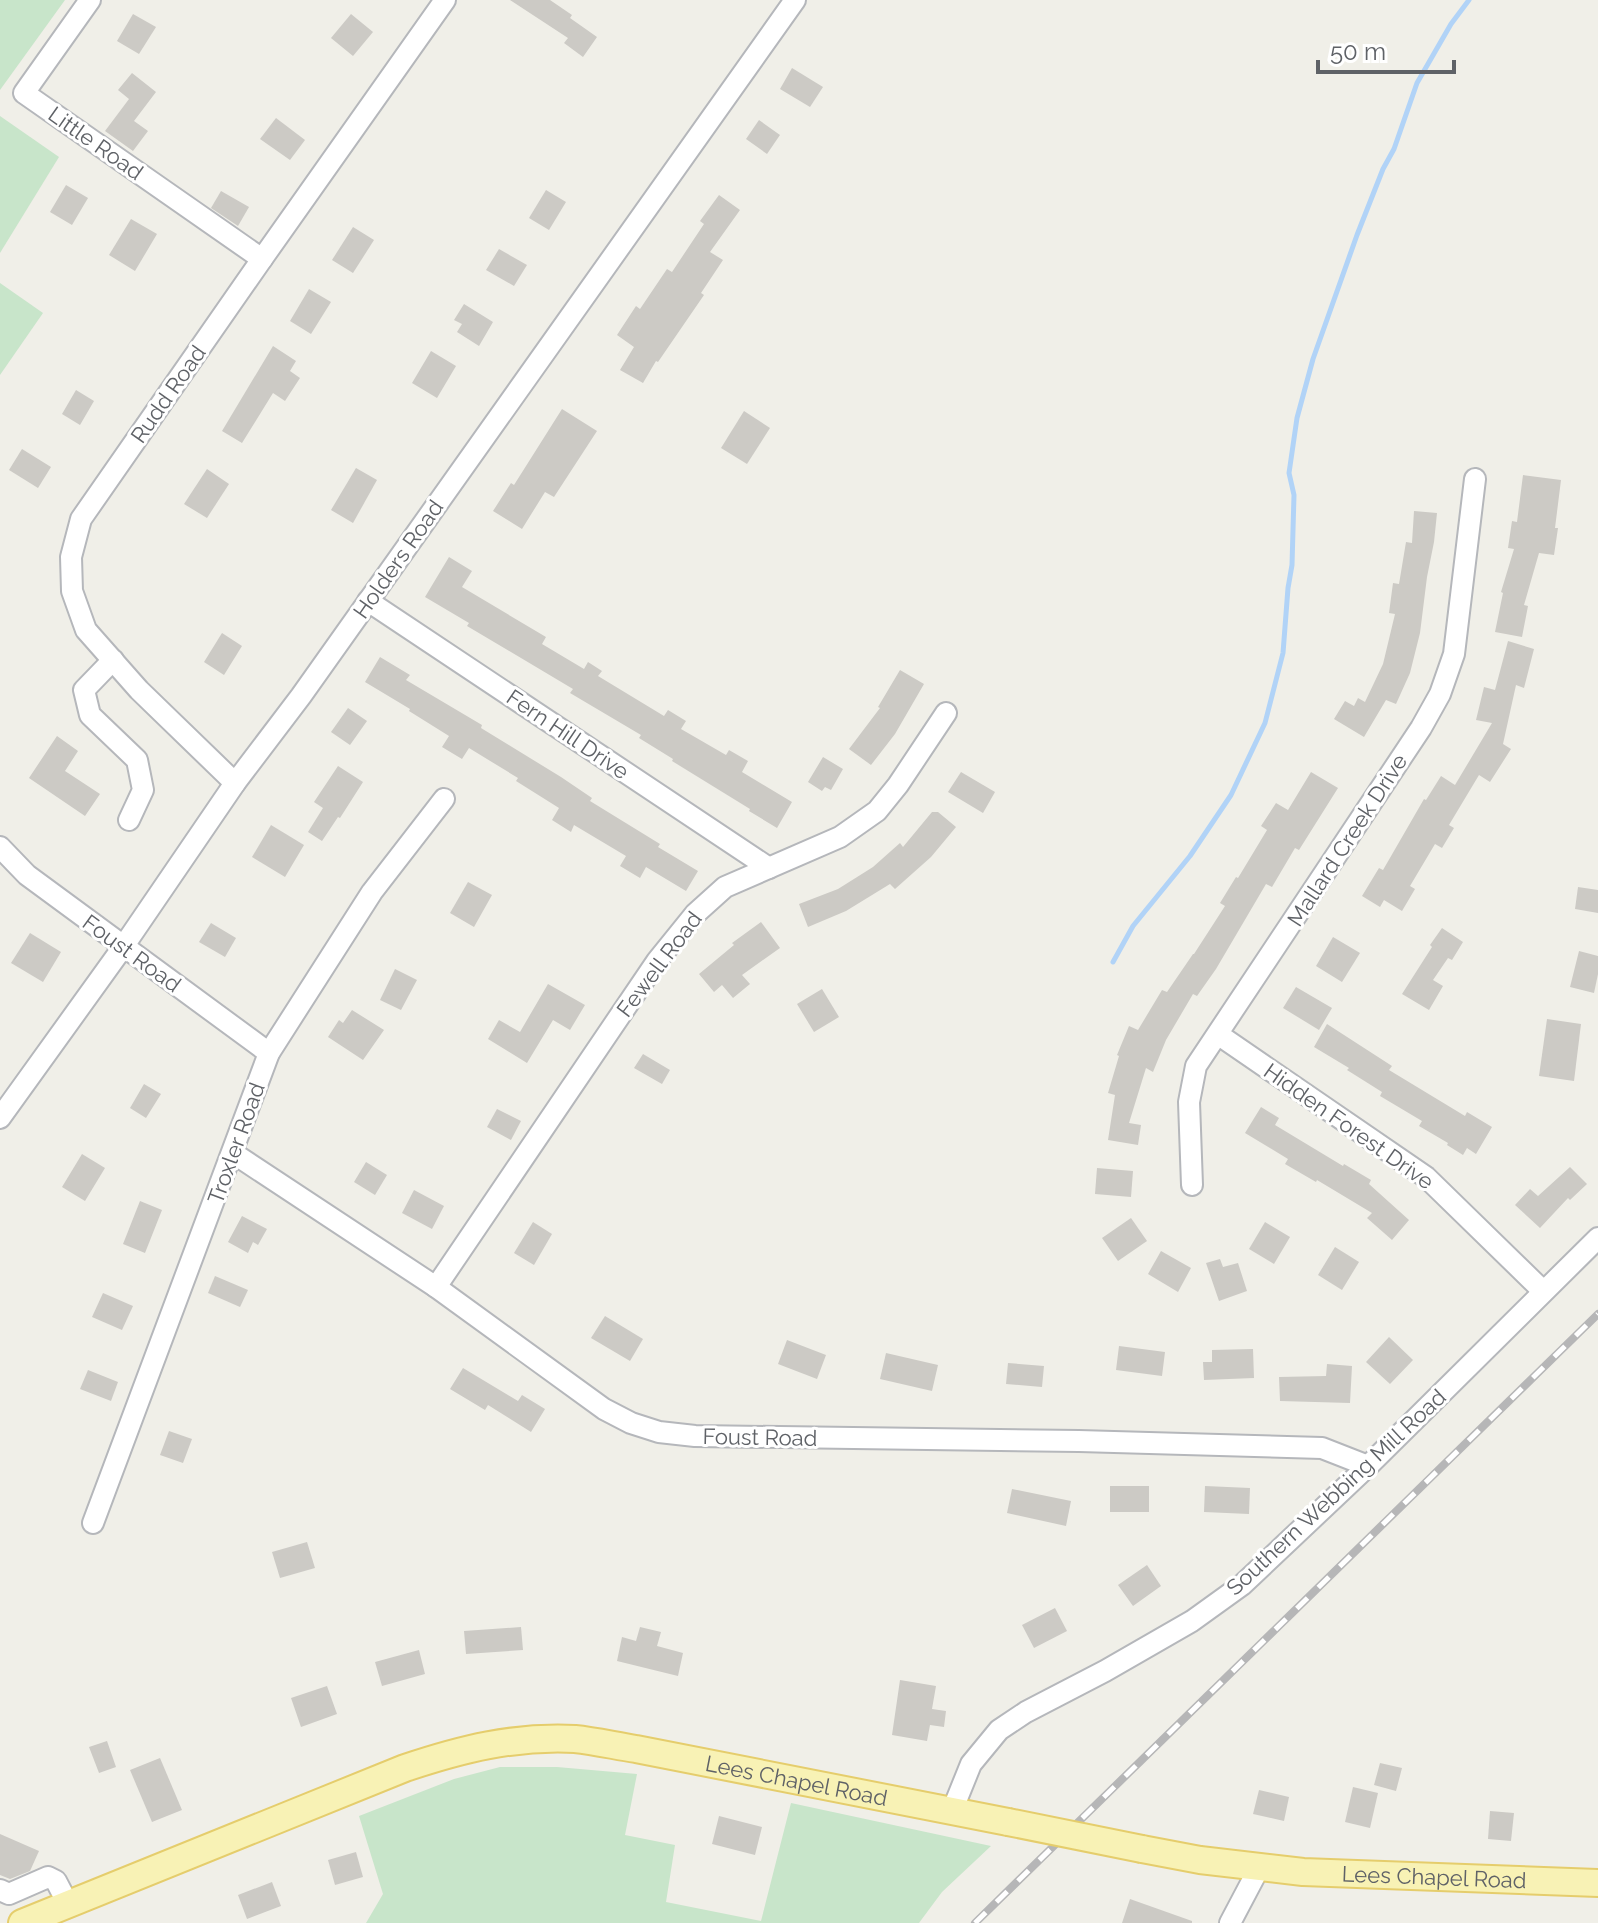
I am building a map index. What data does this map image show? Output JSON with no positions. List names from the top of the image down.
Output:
{
  "streets": {
    "main road": ["Lees Chapel Road"],
    "street": [
      "Little Road",
      "Rudd Road",
      "Holders Road",
      "Fern Hill Drive",
      "Mallard Creek Drive",
      "Foust Road",
      "Fewell Road",
      "Hidden Forest Drive",
      "Troxler Road",
      "Southern Webbing Mill Road"
    ]
  },
  "crossings": [
    ["Little Road", "Rudd Road"],
    ["Rudd Road", "Holders Road"],
    ["Holders Road", "Fern Hill Drive"],
    ["Holders Road", "Foust Road"],
    ["Fern Hill Drive", "Fewell Road"],
    ["Mallard Creek Drive", "Hidden Forest Drive"],
    ["Foust Road", "Fewell Road"],
    ["Foust Road", "Troxler Road"],
    ["Foust Road", "Southern Webbing Mill Road"],
    ["Hidden Forest Drive", "Southern Webbing Mill Road"],
    ["Southern Webbing Mill Road", "Lees Chapel Road"]
  ],
  "scale_bar": "50 m"
}
